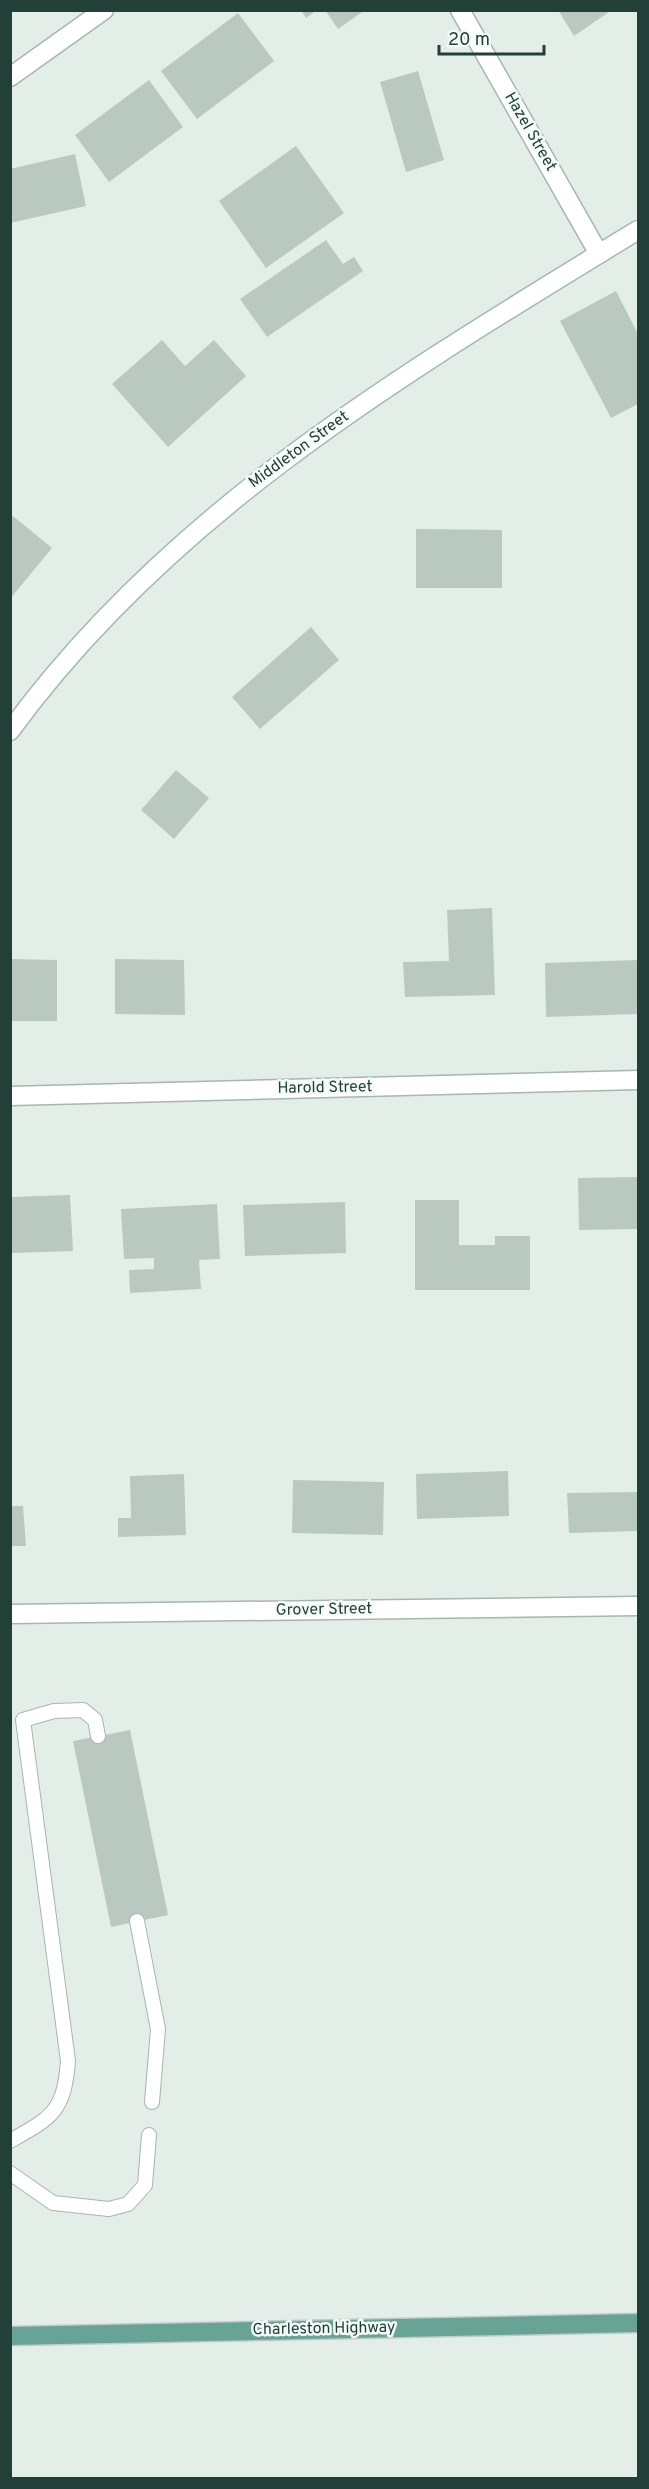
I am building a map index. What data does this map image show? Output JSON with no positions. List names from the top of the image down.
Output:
{
  "streets": {
    "main road": ["Charleston Highway"],
    "street": [
      "Hazel Street",
      "Middleton Street",
      "Harold Street",
      "Grover Street"
    ]
  },
  "crossings": [
    ["Hazel Street", "Middleton Street"]
  ],
  "scale_bar": "20 m"
}
